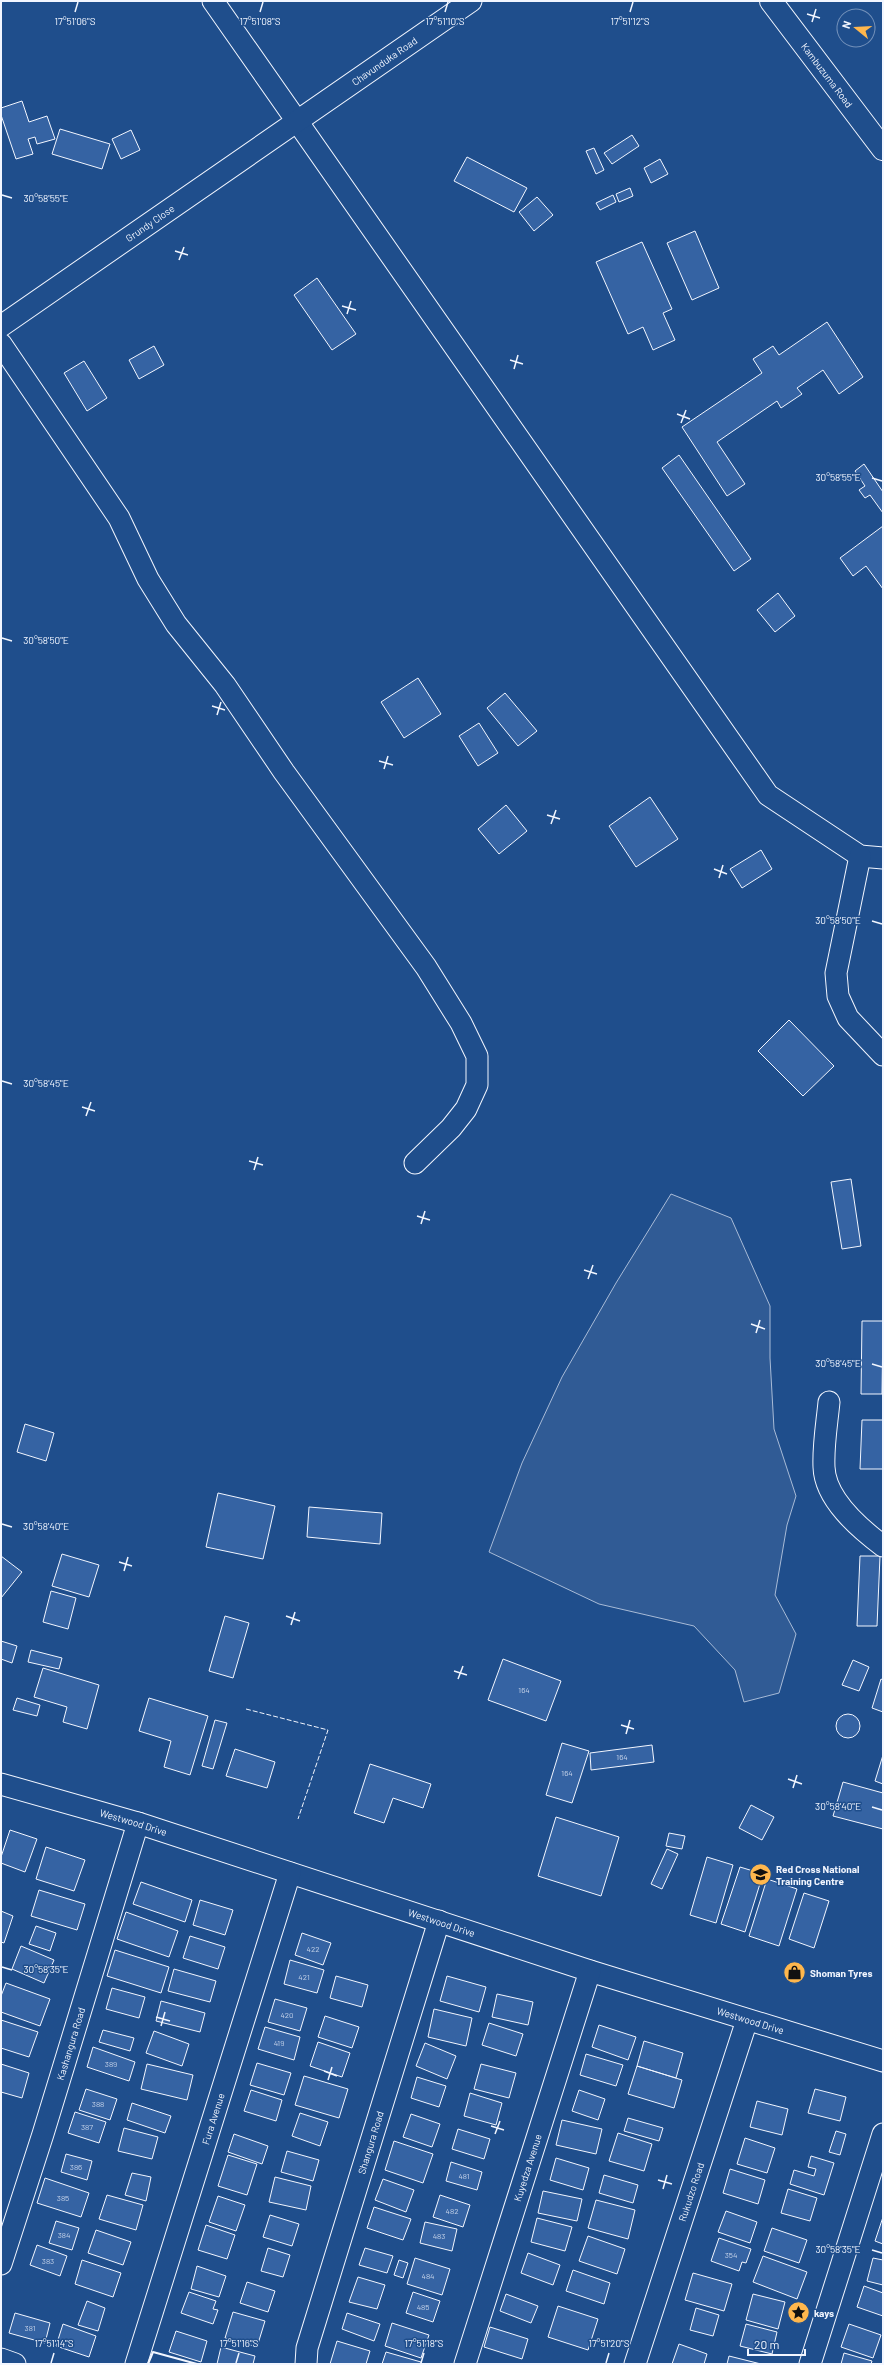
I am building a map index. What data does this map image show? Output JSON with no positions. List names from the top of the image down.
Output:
{
  "streets": {
    "main road": ["Kambuzuma Road"],
    "street": [
      "Chavunduka Road",
      "Grundy Close",
      "Westwood Drive",
      "Kashangura Road",
      "Fura Avenue",
      "Shangura Road",
      "Kuyedza Avenue",
      "Rukudzo Road"
    ]
  },
  "crossings": [
    ["Chavunduka Road", "Grundy Close"],
    ["Westwood Drive", "Kashangura Road"],
    ["Westwood Drive", "Fura Avenue"],
    ["Westwood Drive", "Shangura Road"],
    ["Westwood Drive", "Kuyedza Avenue"],
    ["Westwood Drive", "Rukudzo Road"]
  ],
  "places": {
    "school or university": ["Red Cross National Training Centre"],
    "shop": ["Shoman Tyres"],
    "place": ["kays"]
  },
  "house_numbers": [
    "164",
    "164",
    "164",
    "422",
    "421",
    "420",
    "419",
    "389",
    "388",
    "387",
    "386",
    "481",
    "385",
    "482",
    "384",
    "483",
    "354",
    "383",
    "484",
    "485",
    "381"
  ],
  "scale_bar": "20 m",
  "north": "left",
  "coordinates": [
    "17°51'06\"S",
    "17°51'08\"S",
    "17°51'10\"S",
    "17°51'12\"S",
    "30°58'55\"E",
    "30°58'50\"E",
    "30°58'45\"E",
    "30°58'40\"E",
    "30°58'35\"E",
    "17°51'14\"S",
    "17°51'16\"S",
    "17°51'18\"S",
    "17°51'20\"S"
  ]
}
